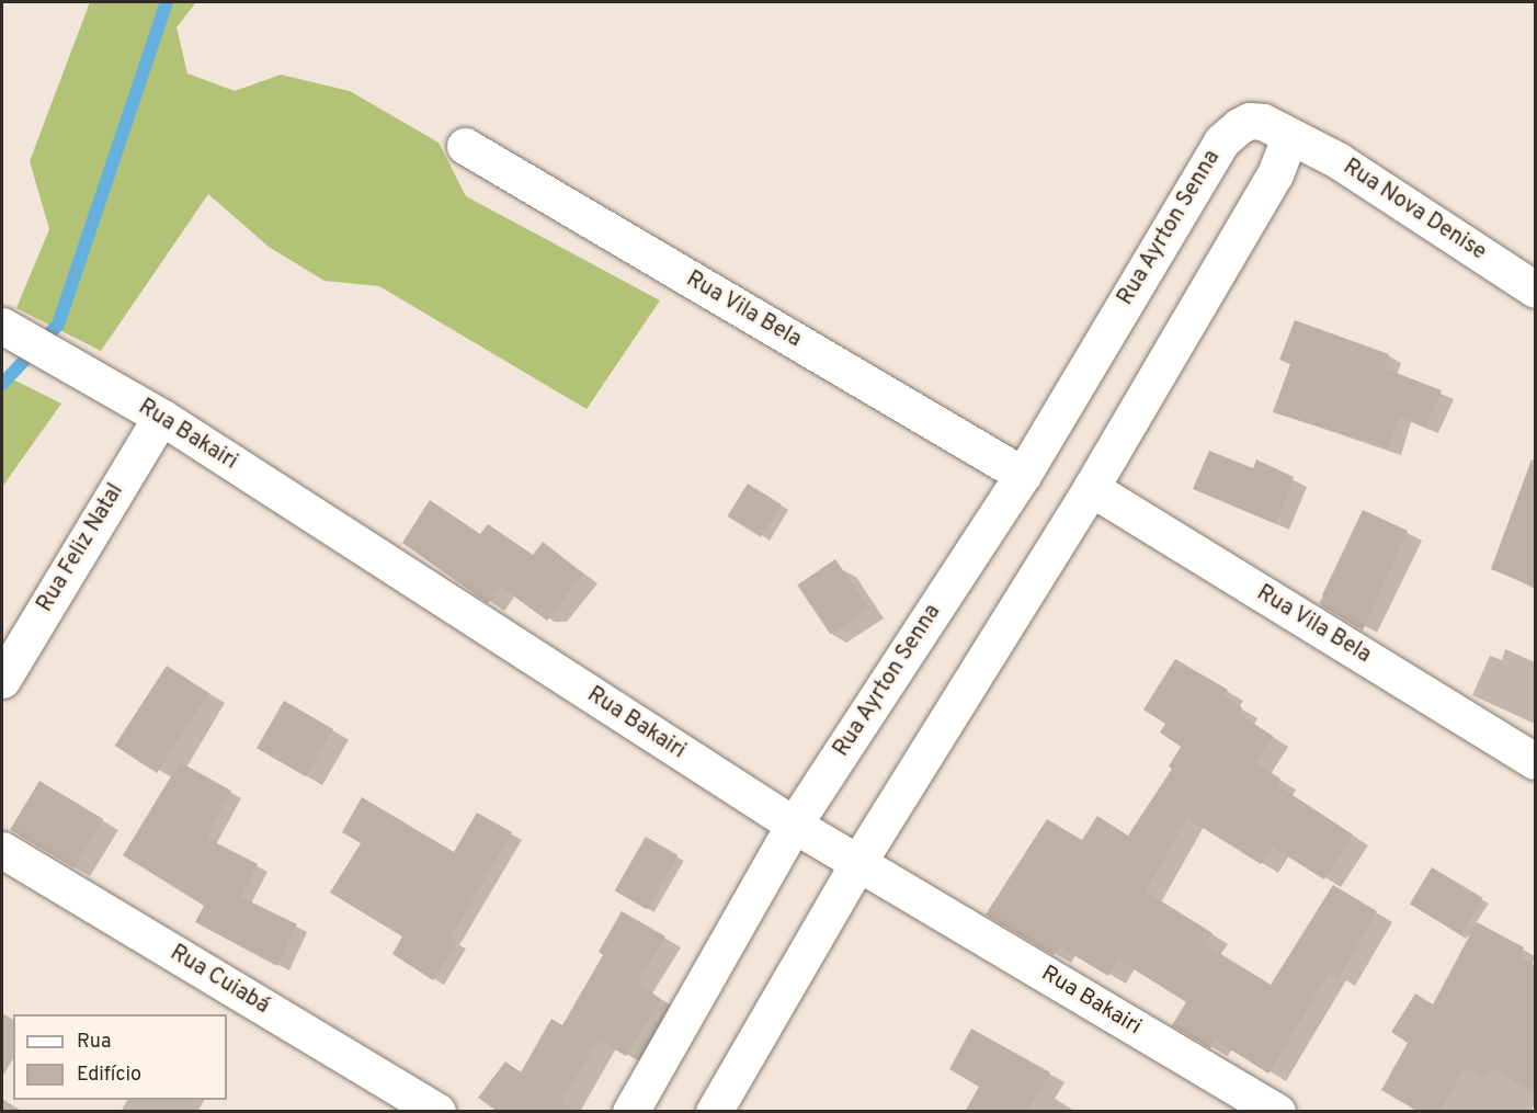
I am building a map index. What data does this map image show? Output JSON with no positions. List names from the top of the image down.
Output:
{
  "streets": {
    "street": [
      "Rua Nova Denise",
      "Rua Ayrton Senna",
      "Rua Vila Bela",
      "Rua Bakairi",
      "Rua Feliz Natal",
      "Rua Cuiabá"
    ]
  },
  "crossings": [
    ["Rua Nova Denise", "Rua Ayrton Senna"],
    ["Rua Ayrton Senna", "Rua Vila Bela"],
    ["Rua Ayrton Senna", "Rua Bakairi"],
    ["Rua Bakairi", "Rua Feliz Natal"]
  ],
  "legend": ["Rua", "Edifício"]
}
